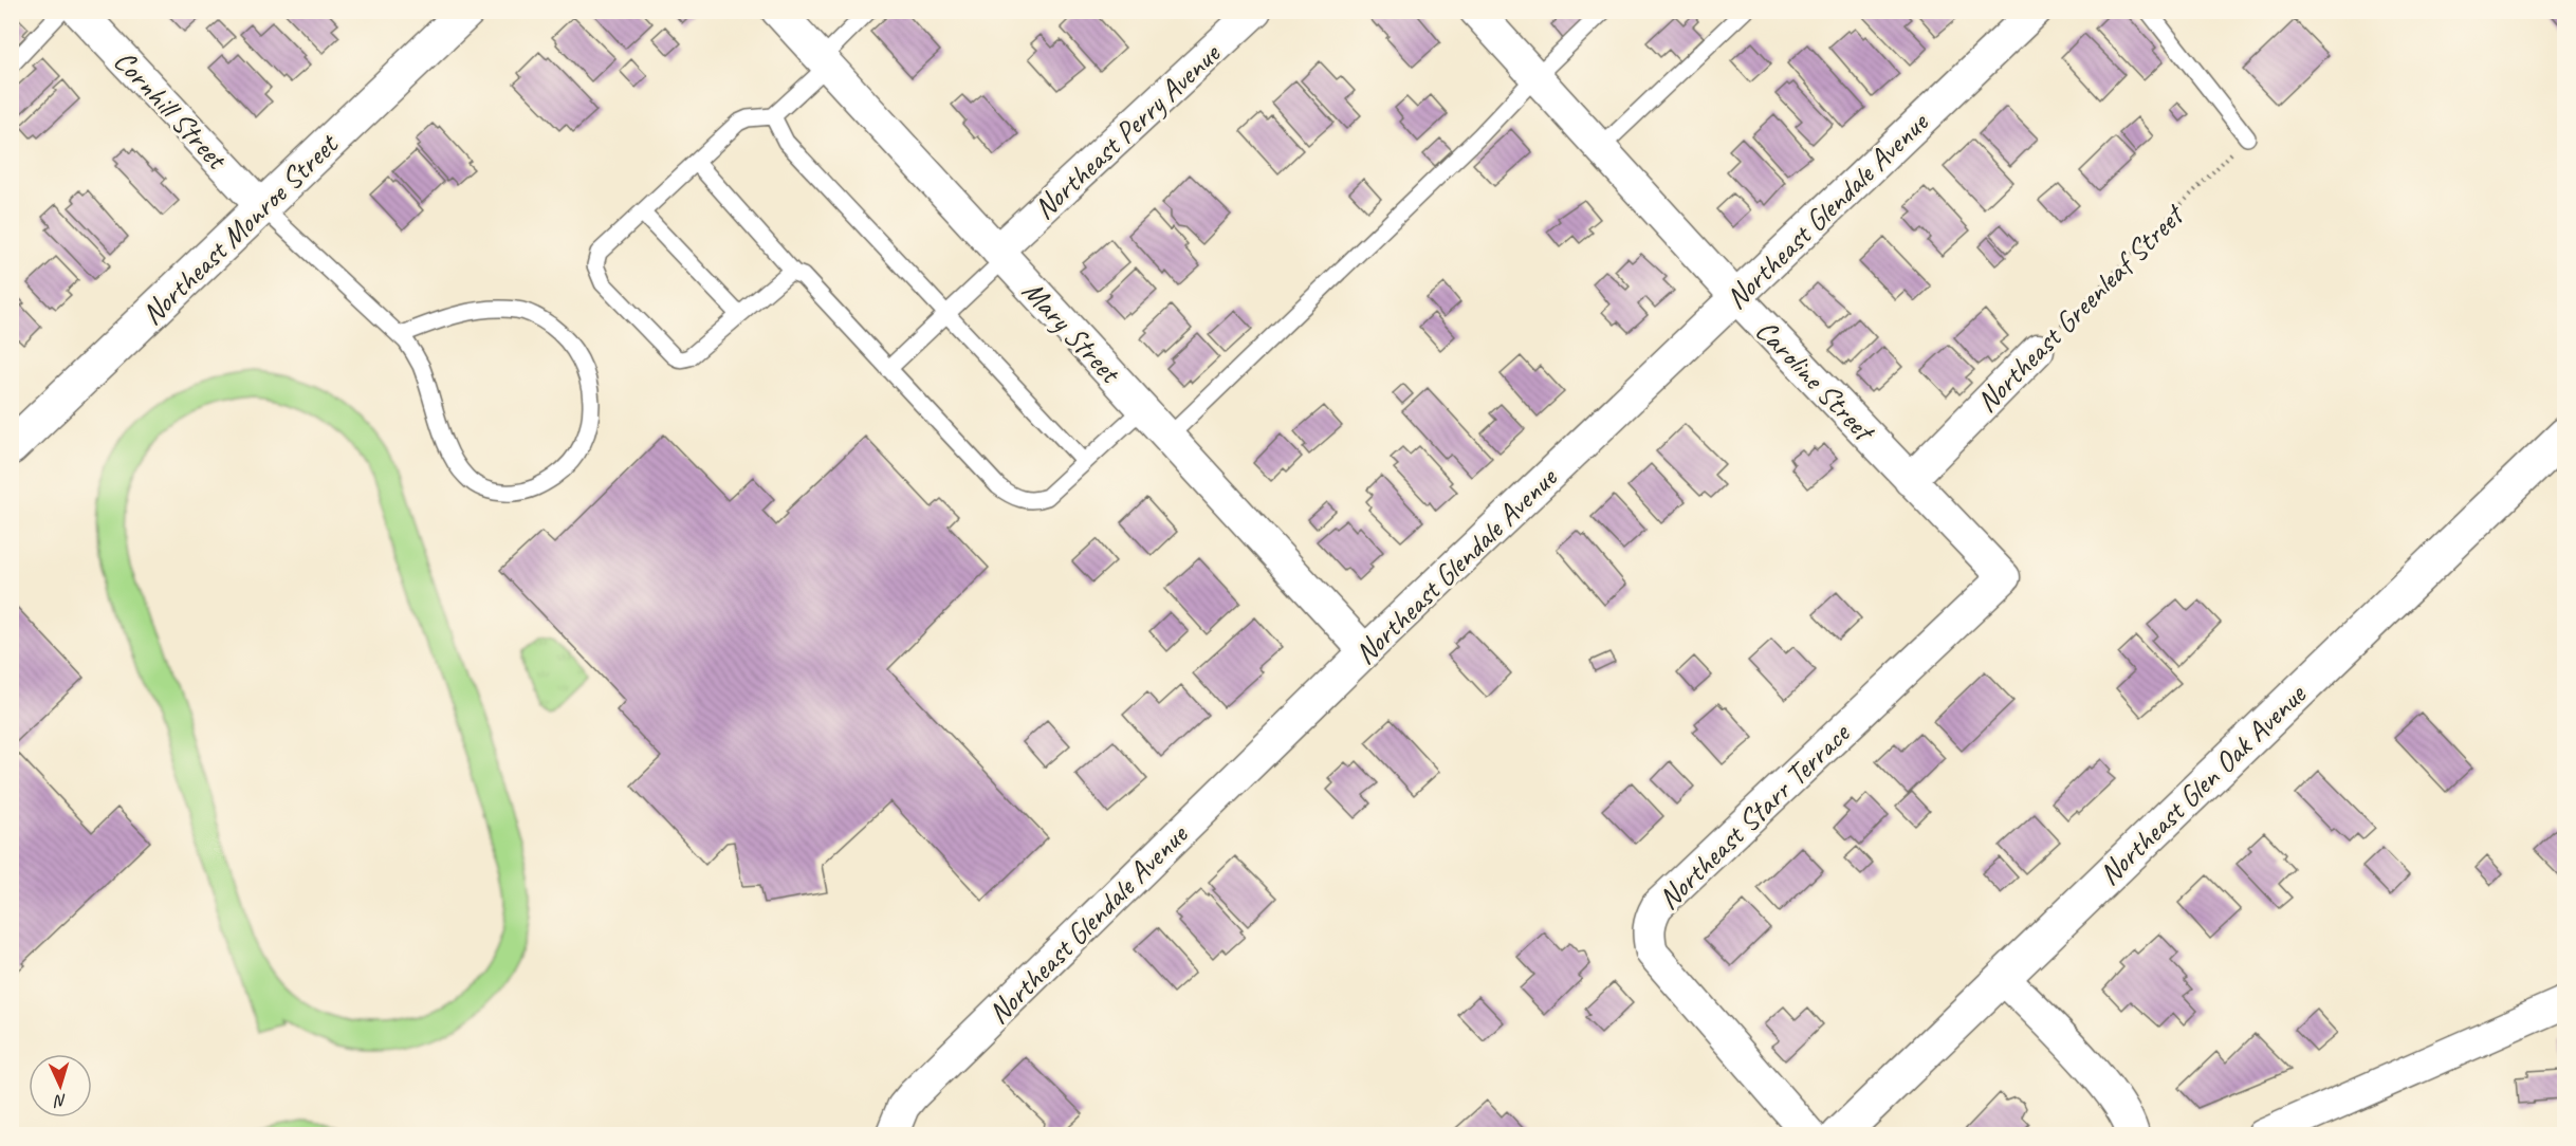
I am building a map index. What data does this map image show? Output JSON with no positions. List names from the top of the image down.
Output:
{
  "streets": {
    "street": [
      "Cornhill Street",
      "Northeast Perry Avenue",
      "Northeast Glendale Avenue",
      "Northeast Monroe Street",
      "Northeast Greenleaf Street",
      "Mary Street",
      "Caroline Street",
      "Northeast Glen Oak Avenue",
      "Northeast Starr Terrace"
    ]
  },
  "crossings": [
    ["Cornhill Street", "Northeast Monroe Street"],
    ["Northeast Perry Avenue", "Mary Street"],
    ["Northeast Glendale Avenue", "Mary Street"],
    ["Northeast Glendale Avenue", "Caroline Street"],
    ["Northeast Greenleaf Street", "Caroline Street"],
    ["Caroline Street", "Northeast Starr Terrace"]
  ],
  "north": "bottom"
}
